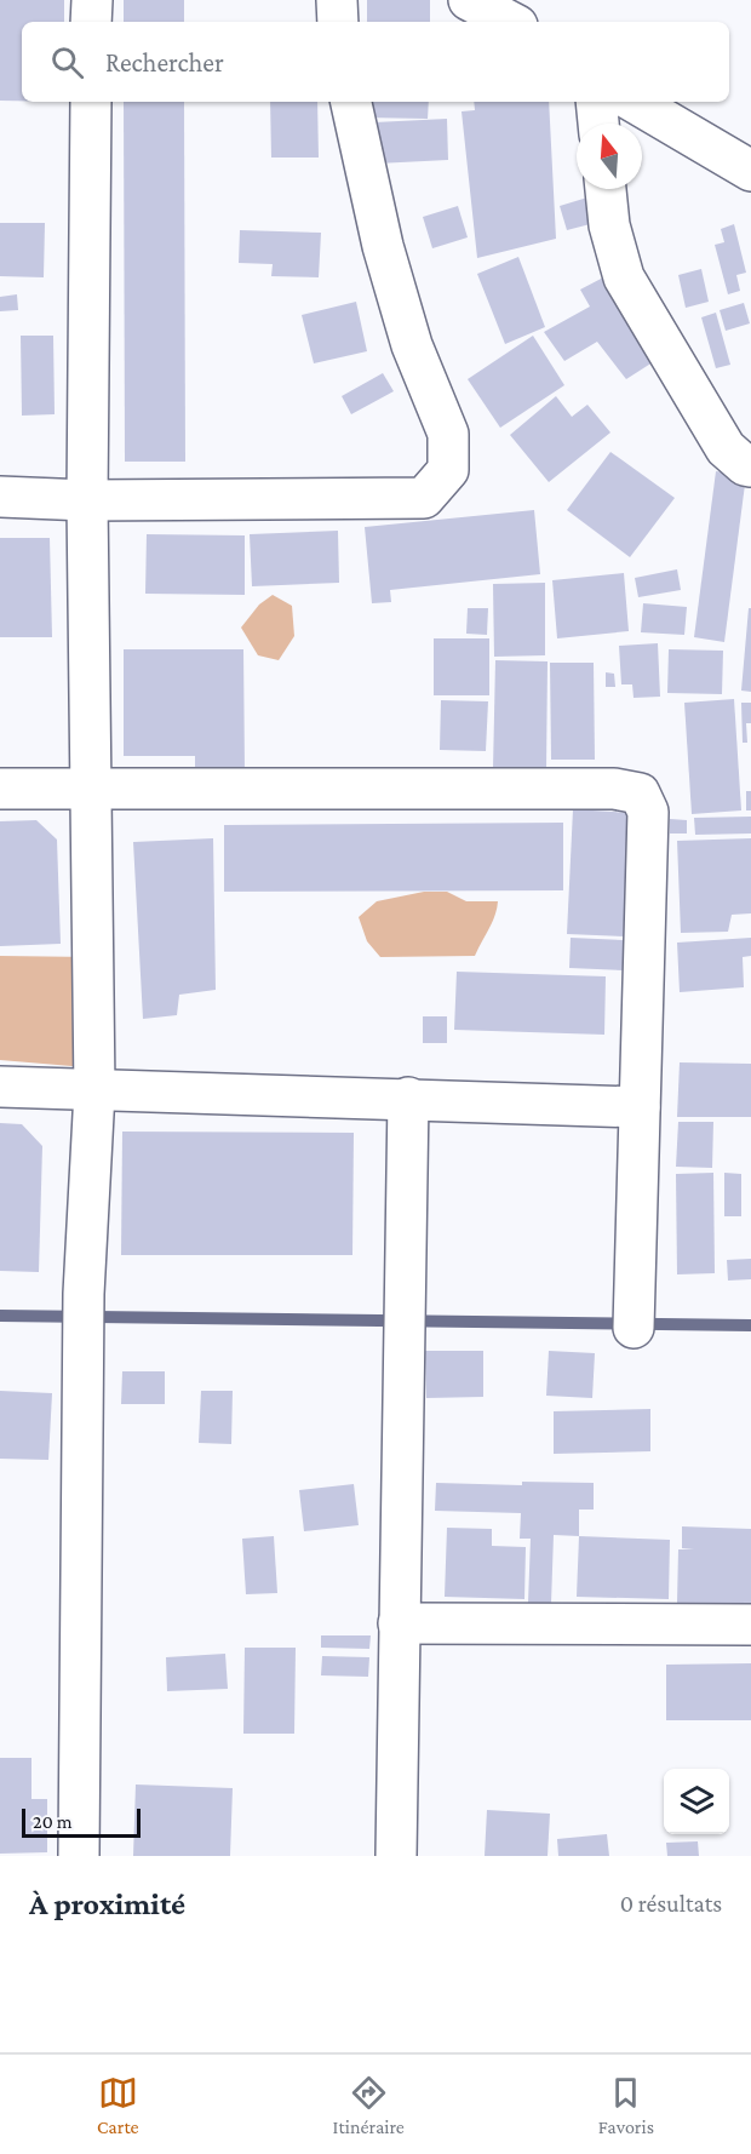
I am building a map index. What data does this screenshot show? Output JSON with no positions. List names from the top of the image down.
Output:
{
  "scale_bar": "20 m",
  "north": "top",
  "page": {
    "search": "Rechercher",
    "scale": "20 m",
    "heading": ["À proximité", "0 résultats"],
    "nav": ["Carte", "Itinéraire", "Favoris"]
  }
}
